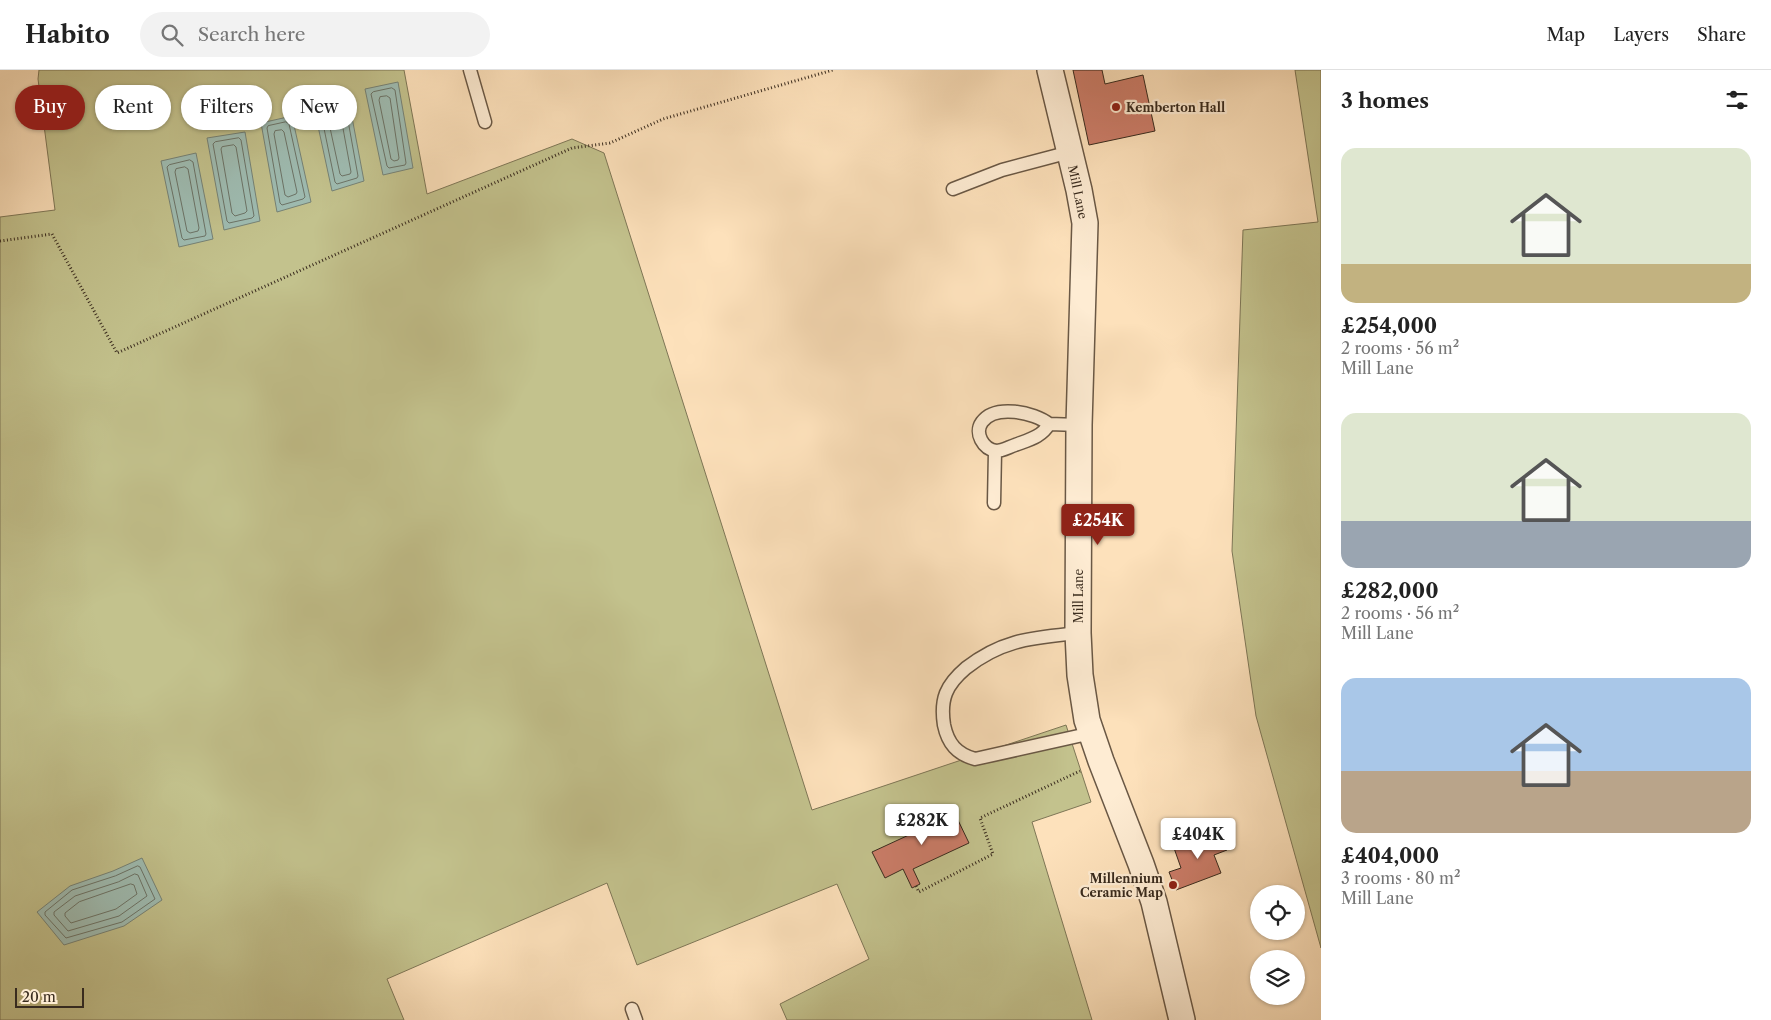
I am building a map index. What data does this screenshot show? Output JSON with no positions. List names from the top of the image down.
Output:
{
  "streets": {
    "street": ["Mill Lane"]
  },
  "places": ["Kemberton Hall", "Millennium Ceramic Map"],
  "scale_bar": "20 m",
  "page": {
    "header": "Habito",
    "search": "Search here",
    "nav": ["Map", "Layers", "Share"],
    "heading": "3 homes",
    "chip": [
      "Buy",
      "Rent",
      "Filters",
      "New"
    ],
    "list": [
      {
        "name": "£254,000",
        "note": "2 rooms · 56 m² · Mill Lane"
      },
      {
        "name": "£282,000",
        "note": "2 rooms · 56 m² · Mill Lane"
      },
      {
        "name": "£404,000",
        "note": "3 rooms · 80 m² · Mill Lane"
      }
    ],
    "price": ["£254K", "£282K", "£404K"],
    "scale": "20 m"
  }
}
